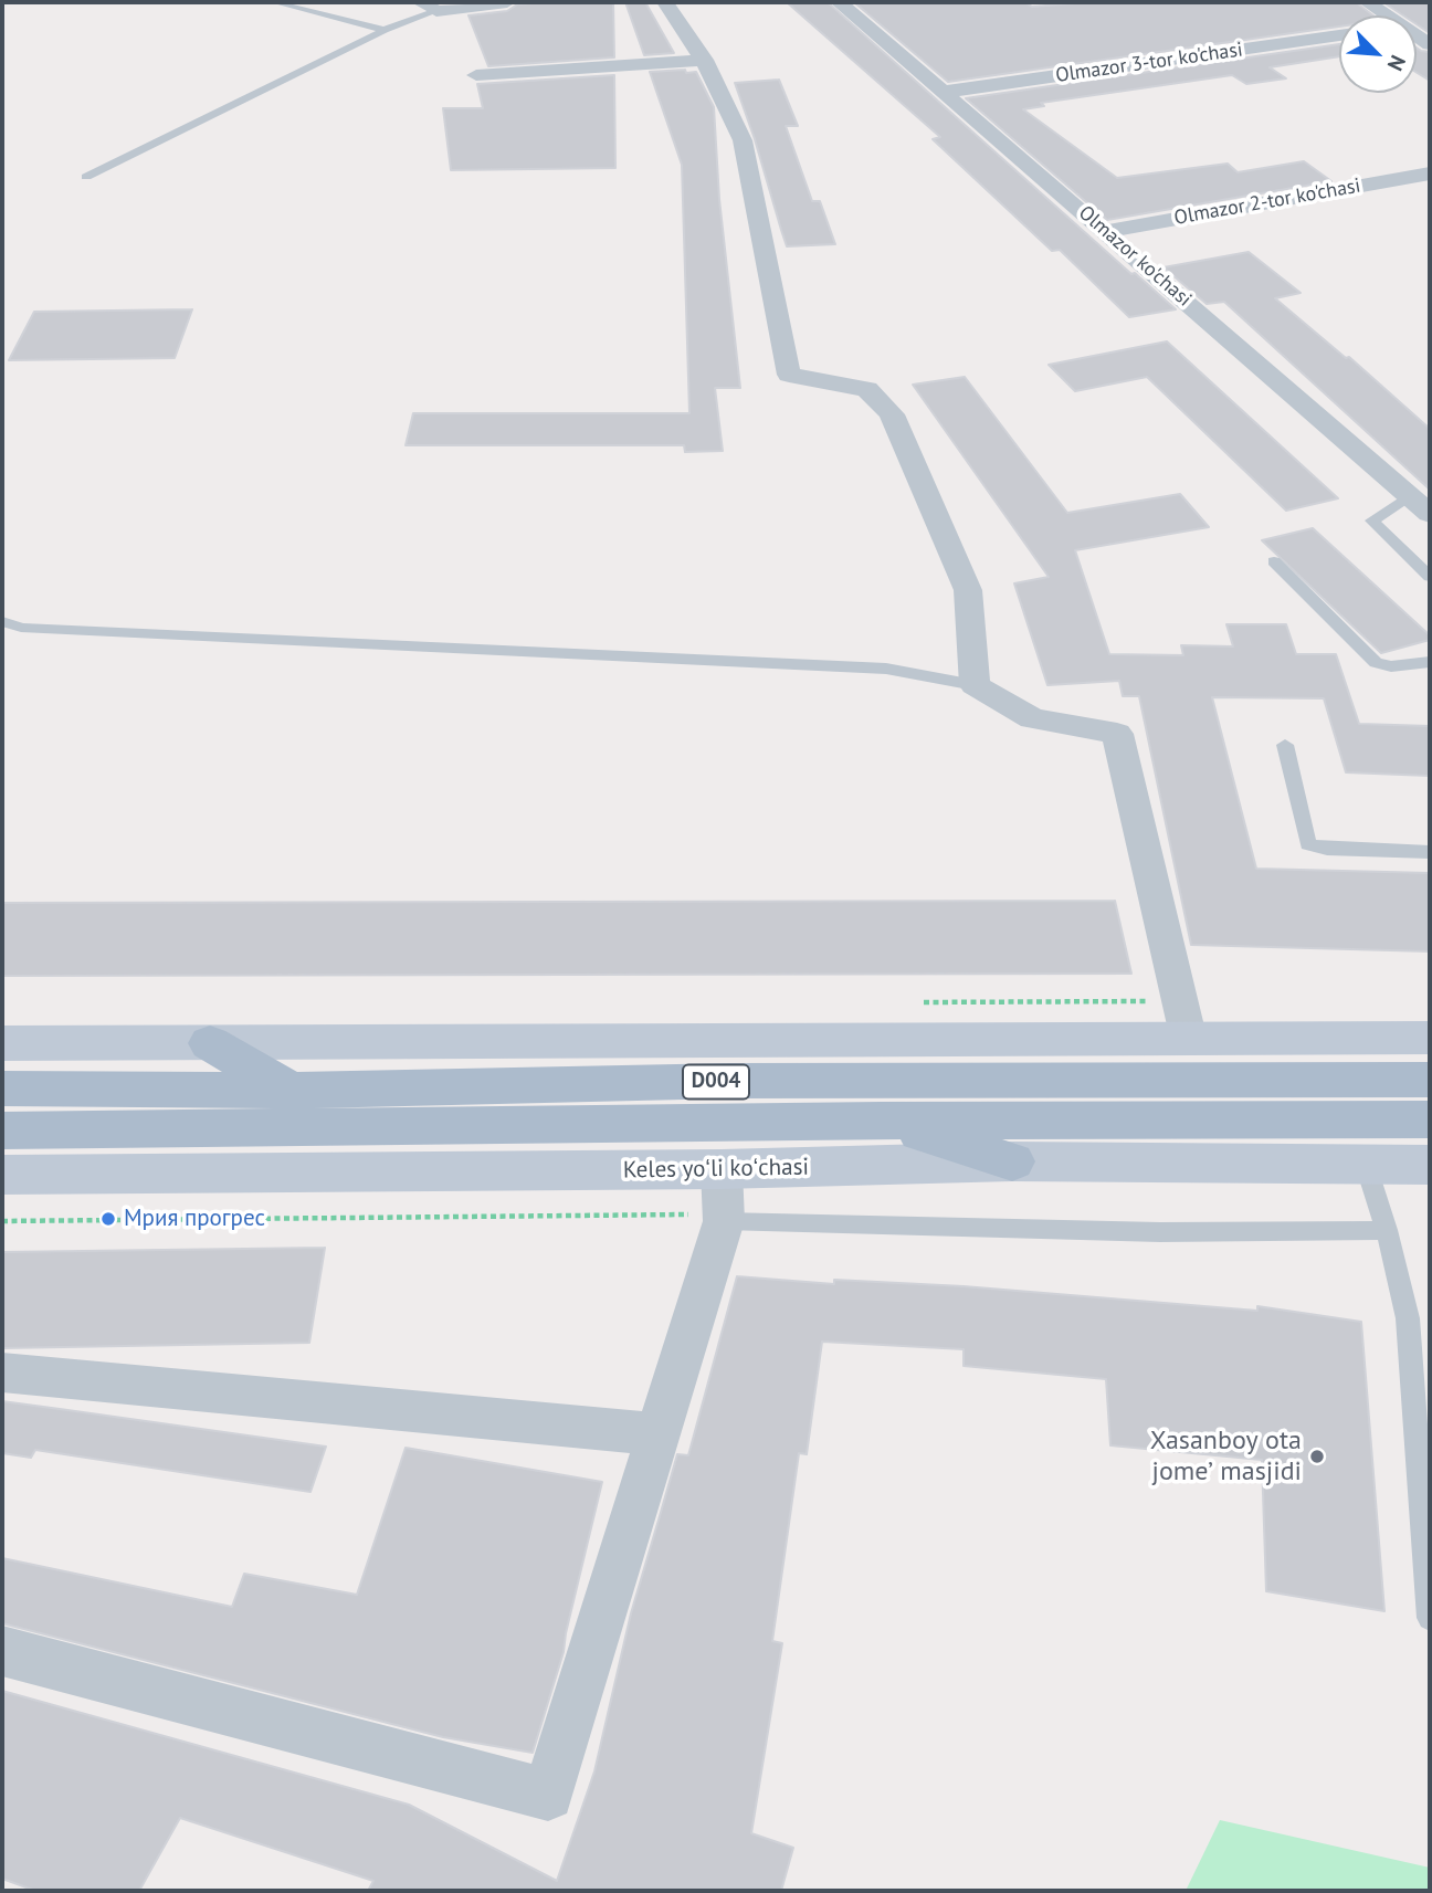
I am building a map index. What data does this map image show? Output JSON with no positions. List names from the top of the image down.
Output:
{
  "streets": {
    "main road": ["D004", "Keles yoʻli koʻchasi"],
    "street": ["Olmazor 3-tor ko'chasi", "Olmazor 2-tor ko'chasi", "Olmazor ko'chasi"]
  },
  "crossings": [
    ["Olmazor 3-tor ko'chasi", "Olmazor ko'chasi"],
    ["Olmazor 2-tor ko'chasi", "Olmazor ko'chasi"]
  ],
  "places": ["Мрия прогрес", "Xasanboy ota jome’ masjidi"],
  "north": "bottom right"
}
